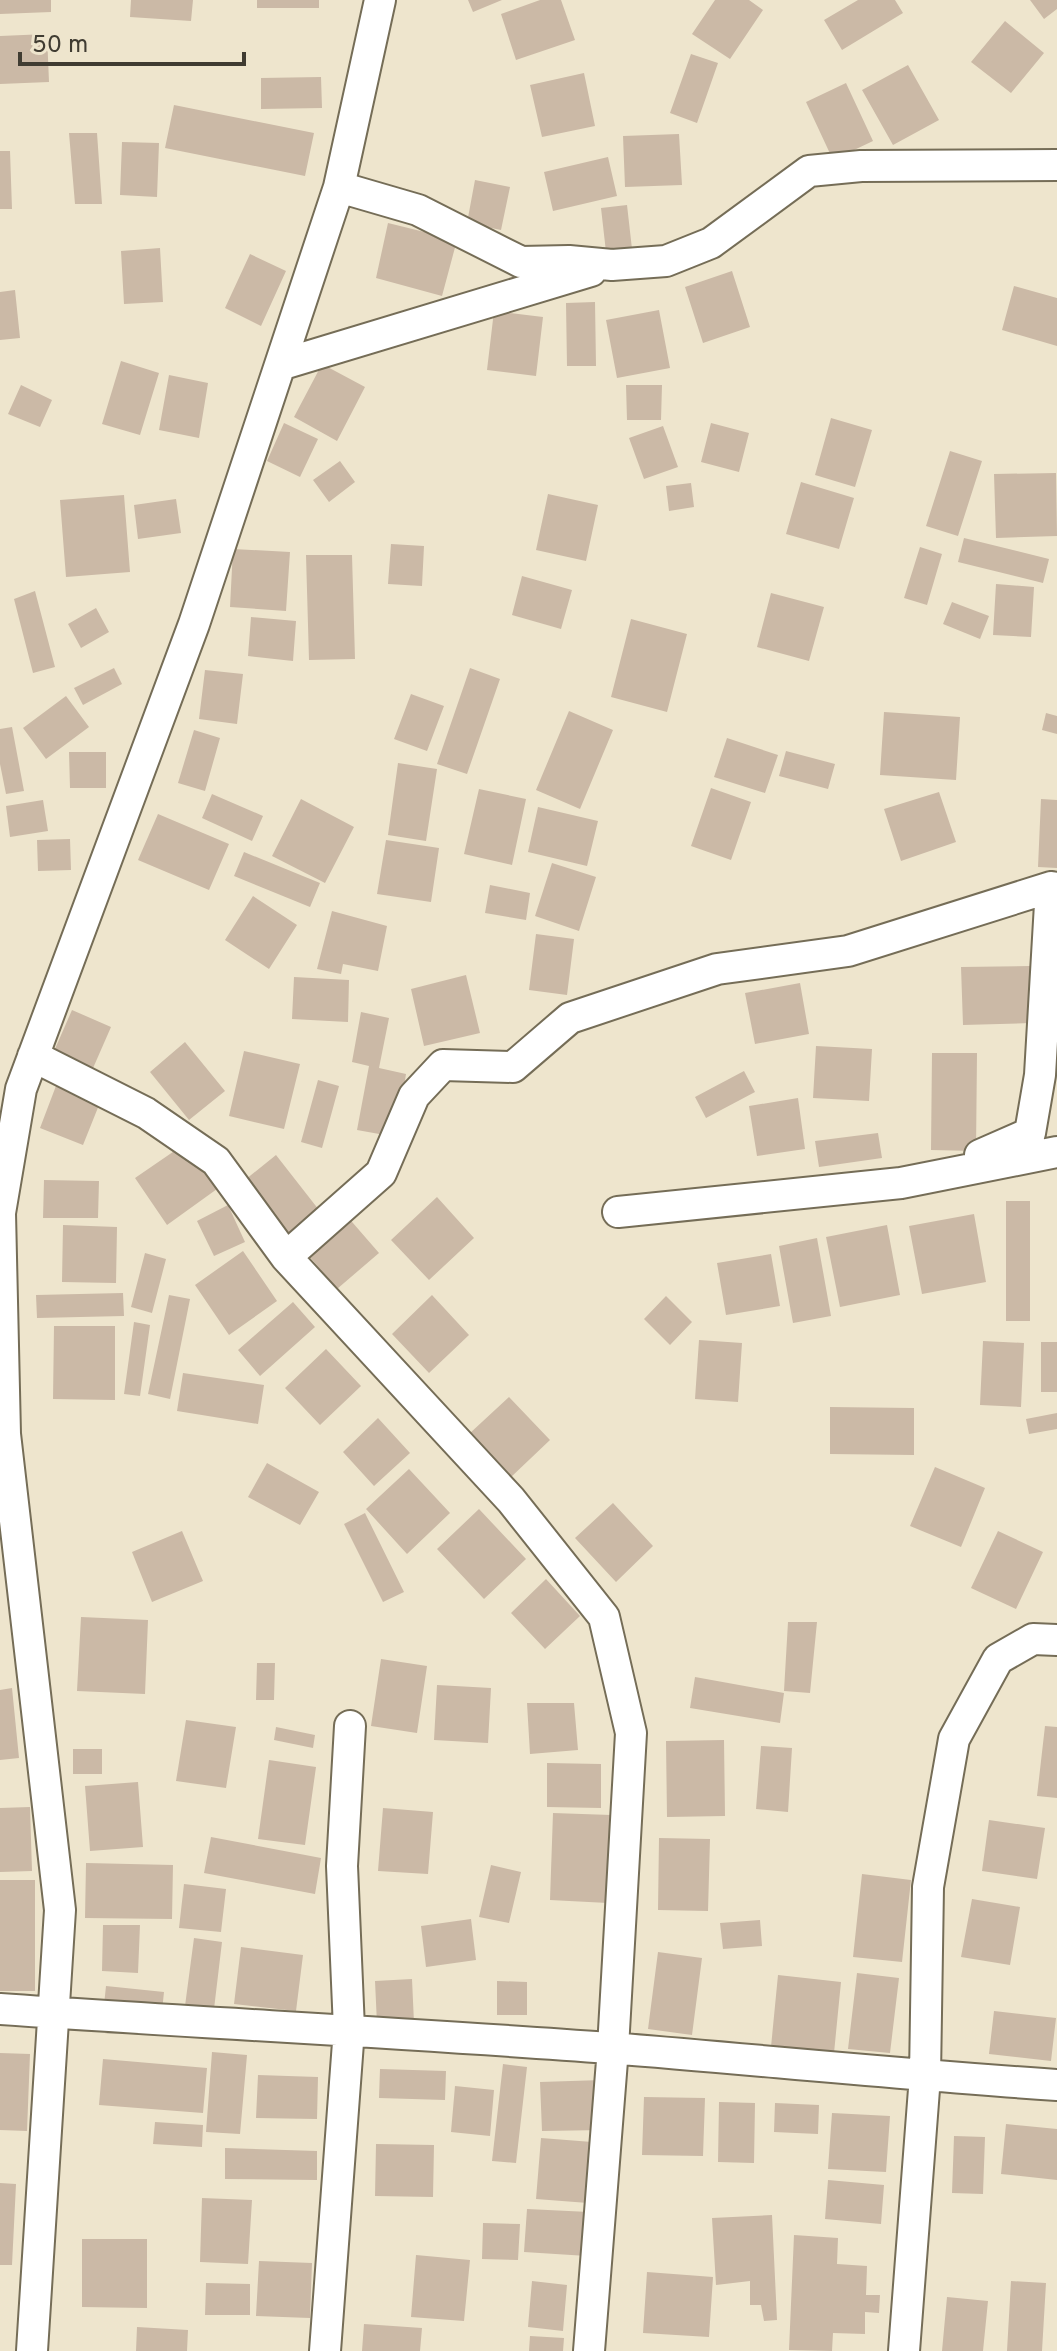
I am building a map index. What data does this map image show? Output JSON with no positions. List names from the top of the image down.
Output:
{
  "scale_bar": "50 m"
}
